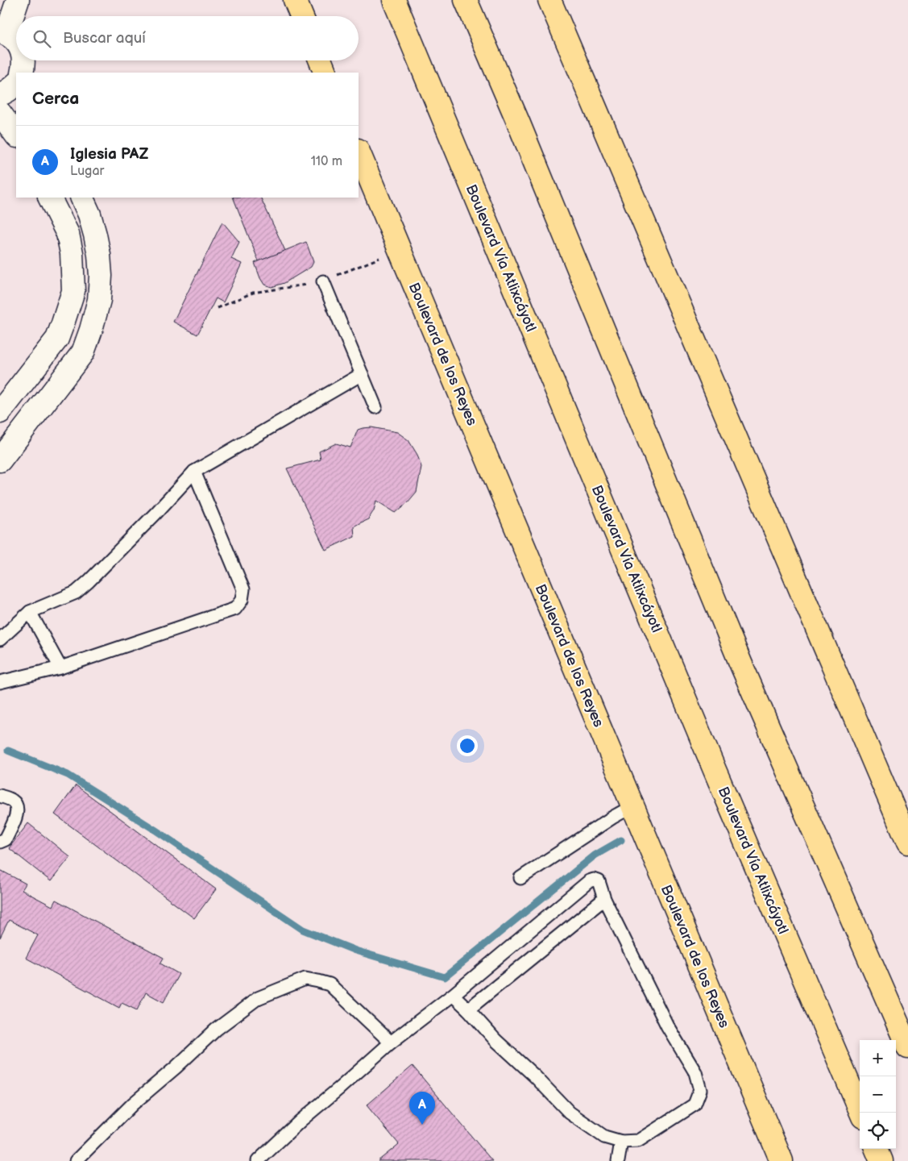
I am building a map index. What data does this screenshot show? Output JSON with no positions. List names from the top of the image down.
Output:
{
  "streets": {
    "main road": ["Boulevard Vía Atlixcáyotl", "Boulevard de los Reyes"]
  },
  "page": {
    "search": "Buscar aquí",
    "heading": "Cerca",
    "list": [
      {
        "mark": "A",
        "name": "Iglesia PAZ",
        "note": "Lugar",
        "value": "110 m"
      }
    ],
    "map_buttons": ["+", "−"],
    "pins": "A"
  }
}
